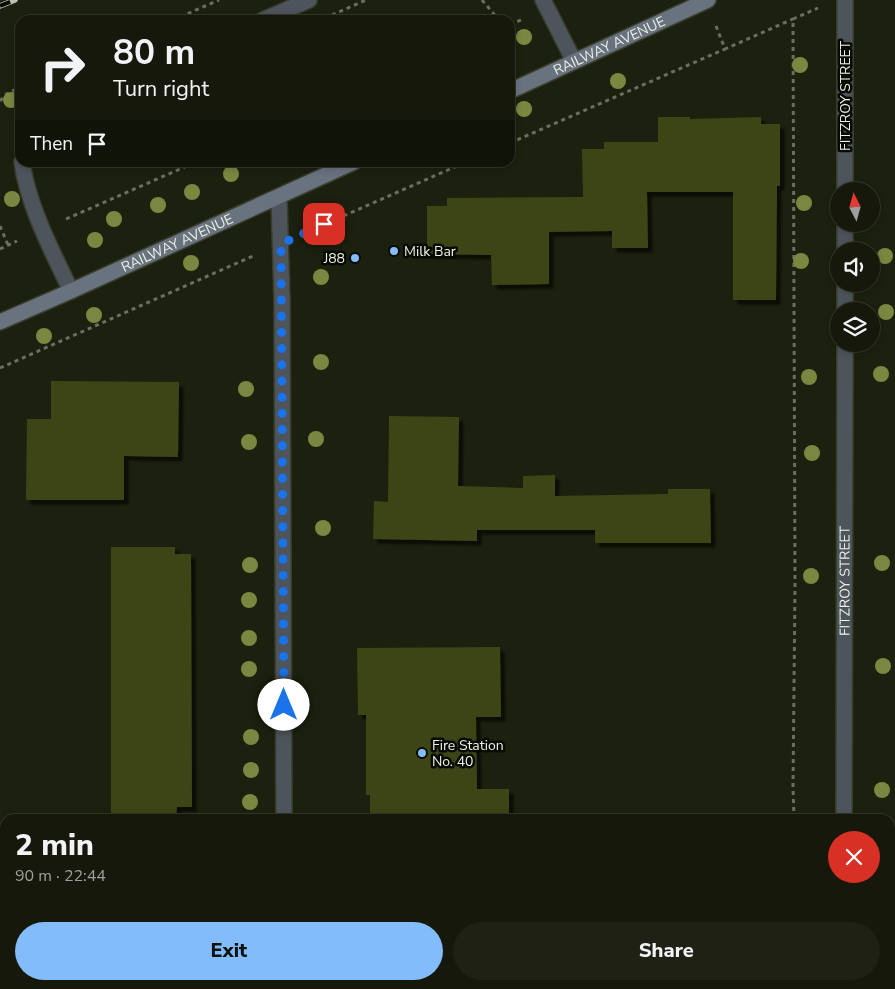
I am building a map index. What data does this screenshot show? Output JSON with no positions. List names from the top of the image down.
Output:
{
  "streets": {
    "street": ["RAILWAY AVENUE", "FITZROY STREET"]
  },
  "places": ["Milk Bar", "J88", "Fire Station No. 40"],
  "north": "top",
  "page": {
    "turn": ["80 m", "Turn right"],
    "then": "Then",
    "heading": ["2 min", "90 m · 22:44"],
    "buttons": ["Exit", "Share"]
  }
}
